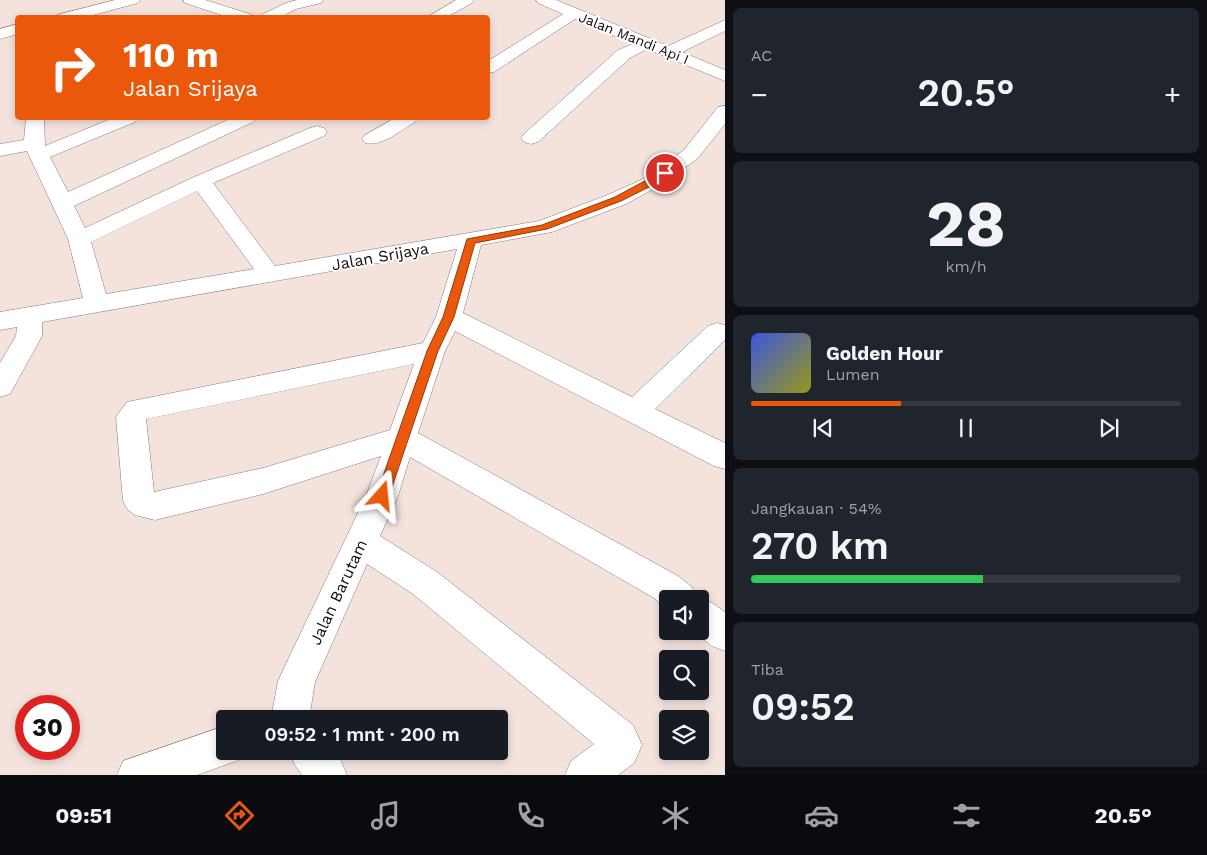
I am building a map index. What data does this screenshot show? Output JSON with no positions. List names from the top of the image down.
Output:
{
  "streets": {
    "street": ["Jalan Mandi Api I", "Jalan Srijaya", "Jalan Barutam"]
  },
  "crossings": [
    ["Jalan Srijaya", "Jalan Barutam"]
  ],
  "page": {
    "tile": [
      "AC",
      ["28", "km/h"],
      ["Jangkauan · 54%", "270 km"],
      ["Tiba", "09:52"]
    ],
    "turn": ["110 m", "Jalan Srijaya"],
    "heat": ["−", "20.5°", "+"],
    "song": ["Golden Hour", "Lumen"],
    "limit": "30",
    "trip": "09:52 · 1 mnt · 200 m",
    "tabs": ["09:51", "20.5°"]
  }
}
